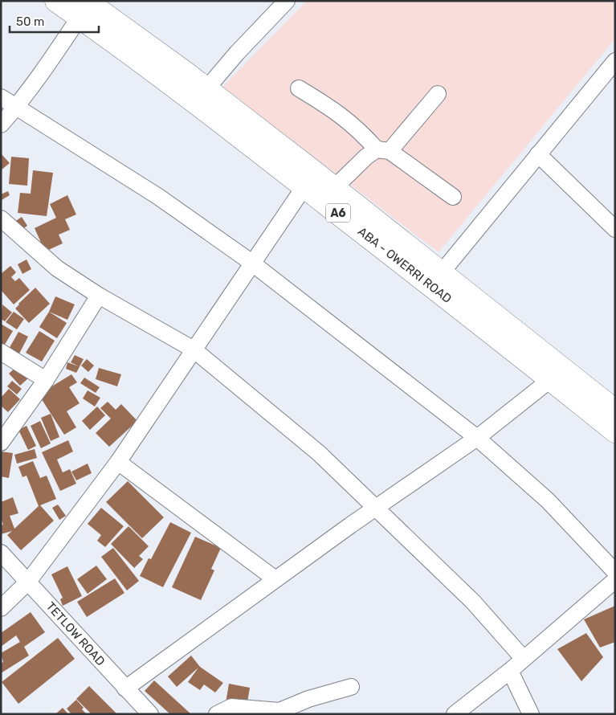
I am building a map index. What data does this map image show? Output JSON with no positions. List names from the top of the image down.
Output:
{
  "streets": {
    "highway": ["A6", "ABA - OWERRI ROAD"],
    "street": ["TETLOW ROAD"]
  },
  "scale_bar": "50 m"
}
